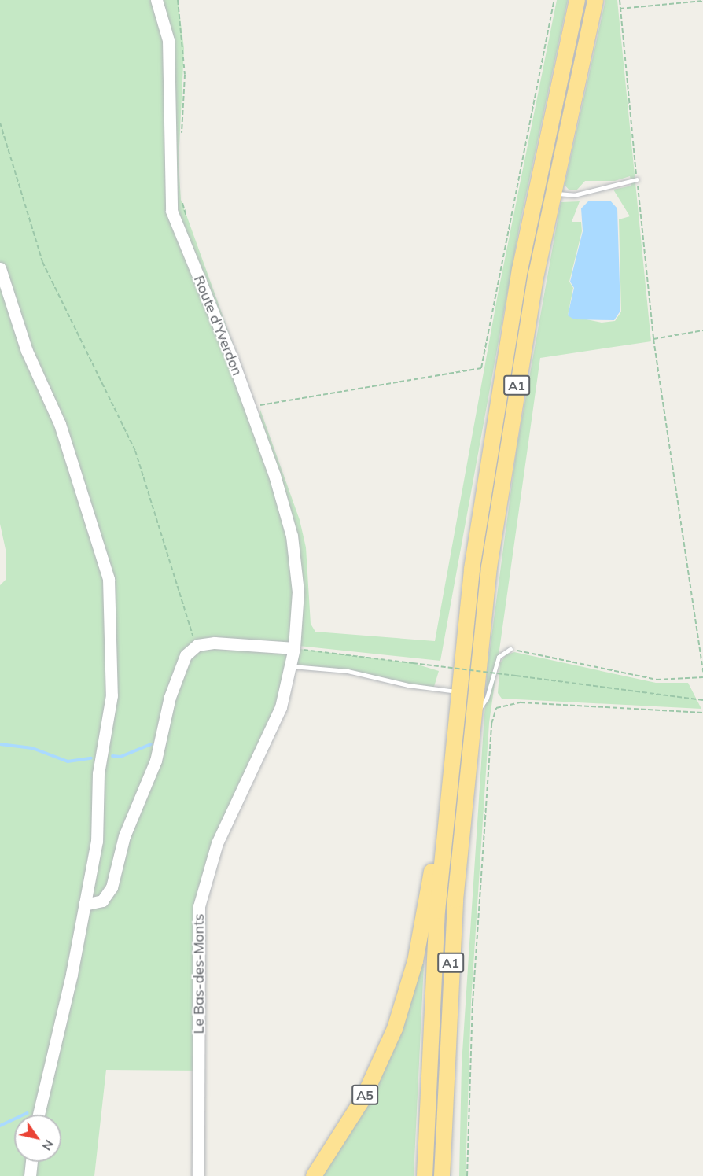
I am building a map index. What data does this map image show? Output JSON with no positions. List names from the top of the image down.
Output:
{
  "streets": {
    "highway": ["A1", "A5"],
    "street": ["Route d'Yverdon", "Le Bas-des-Monts"]
  },
  "crossings": [
    ["Route d'Yverdon", "Le Bas-des-Monts"],
    ["A1", "A5"]
  ],
  "north": "bottom right"
}
